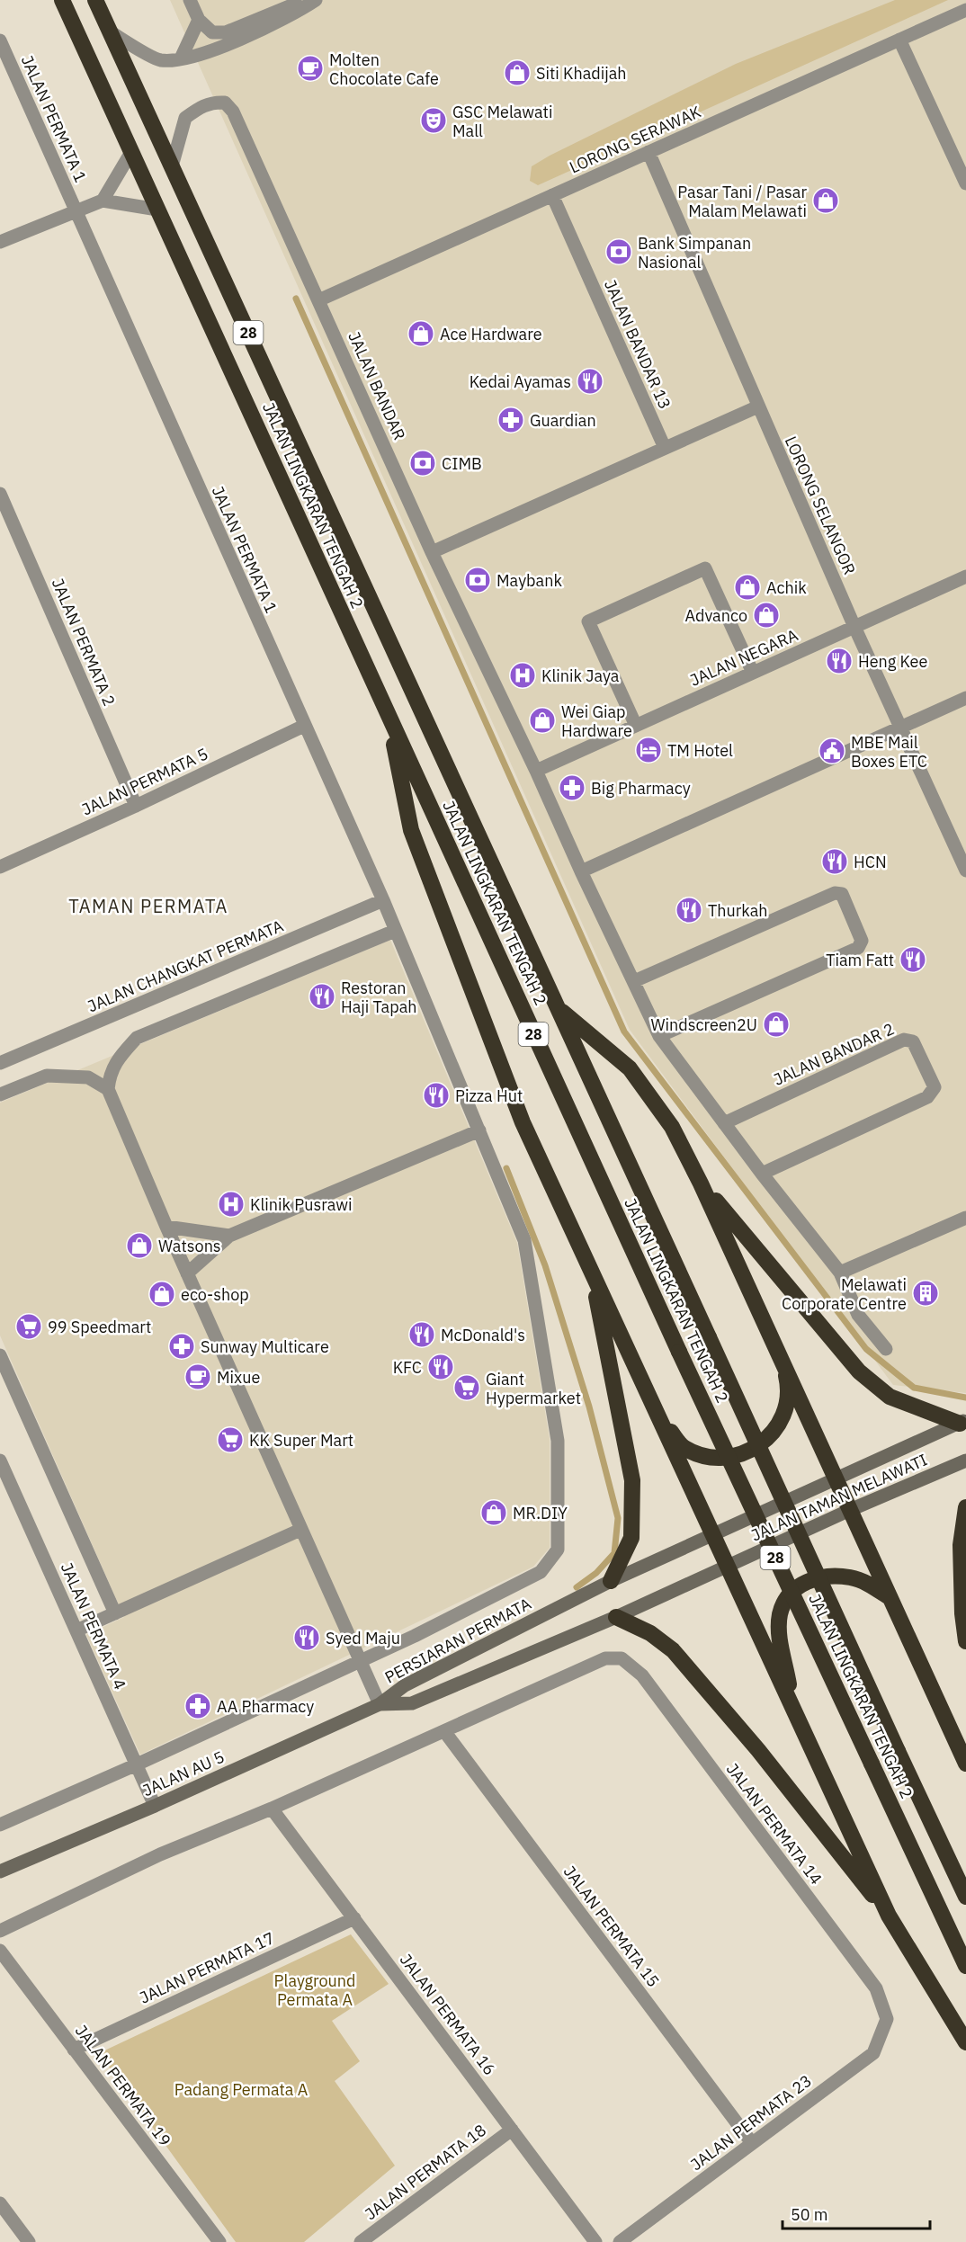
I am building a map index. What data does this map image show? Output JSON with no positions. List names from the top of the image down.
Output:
{
  "streets": {
    "highway": ["28", "JALAN LINGKARAN TENGAH 2"],
    "main road": ["JALAN TAMAN MELAWATI", "PERSIARAN PERMATA", "JALAN AU 5"],
    "street": [
      "JALAN PERMATA 1",
      "LORONG SERAWAK",
      "JALAN BANDAR 13",
      "JALAN BANDAR",
      "LORONG SELANGOR",
      "JALAN PERMATA 2",
      "JALAN NEGARA",
      "JALAN PERMATA 5",
      "JALAN CHANGKAT PERMATA",
      "JALAN BANDAR 2",
      "JALAN PERMATA 4",
      "JALAN PERMATA 14",
      "JALAN PERMATA 15",
      "JALAN PERMATA 17",
      "JALAN PERMATA 16",
      "JALAN PERMATA 19",
      "JALAN PERMATA 23",
      "JALAN PERMATA 18"
    ]
  },
  "crossings": [
    ["JALAN PERMATA 1", "JALAN PERMATA 5"],
    ["JALAN PERMATA 1", "JALAN CHANGKAT PERMATA"],
    ["LORONG SERAWAK", "JALAN BANDAR 13"],
    ["LORONG SERAWAK", "JALAN BANDAR"],
    ["LORONG SERAWAK", "LORONG SELANGOR"],
    ["JALAN BANDAR", "JALAN LINGKARAN TENGAH 2"],
    ["JALAN BANDAR", "JALAN NEGARA"],
    ["JALAN BANDAR", "JALAN BANDAR 2"],
    ["LORONG SELANGOR", "JALAN NEGARA"],
    ["JALAN PERMATA 2", "JALAN PERMATA 5"],
    ["JALAN TAMAN MELAWATI", "PERSIARAN PERMATA"],
    ["JALAN PERMATA 4", "JALAN AU 5"],
    ["PERSIARAN PERMATA", "JALAN AU 5"],
    ["JALAN PERMATA 14", "JALAN PERMATA 15"],
    ["JALAN PERMATA 14", "JALAN PERMATA 23"],
    ["JALAN PERMATA 15", "JALAN PERMATA 23"],
    ["JALAN PERMATA 17", "JALAN PERMATA 16"],
    ["JALAN PERMATA 17", "JALAN PERMATA 19"],
    ["JALAN PERMATA 16", "JALAN PERMATA 18"]
  ],
  "districts": ["TAMAN PERMATA"],
  "parks": ["Playground Permata A", "Padang Permata A"],
  "places": {
    "cafe": ["Molten Chocolate Cafe", "Mixue"],
    "shop": [
      "Siti Khadijah",
      "Pasar Tani / Pasar Malam Melawati",
      "Ace Hardware",
      "Achik",
      "Advanco",
      "Wei Giap Hardware",
      "Windscreen2U",
      "Watsons",
      "eco-shop",
      "MR.DIY"
    ],
    "theatre": ["GSC Melawati Mall"],
    "bank": ["Bank Simpanan Nasional", "CIMB", "Maybank"],
    "restaurant": [
      "Kedai Ayamas",
      "Heng Kee",
      "HCN",
      "Thurkah",
      "Tiam Fatt",
      "Restoran Haji Tapah",
      "Pizza Hut",
      "McDonald's",
      "KFC",
      "Syed Maju"
    ],
    "pharmacy": [
      "Guardian",
      "Big Pharmacy",
      "Sunway Multicare",
      "AA Pharmacy"
    ],
    "hospital": ["Klinik Jaya", "Klinik Pusrawi"],
    "hotel": ["TM Hotel"],
    "public building": ["MBE Mail Boxes ETC"],
    "building": ["Melawati Corporate Centre"],
    "supermarket": ["99 Speedmart", "Giant Hypermarket", "KK Super Mart"]
  },
  "scale_bar": "50 m"
}
